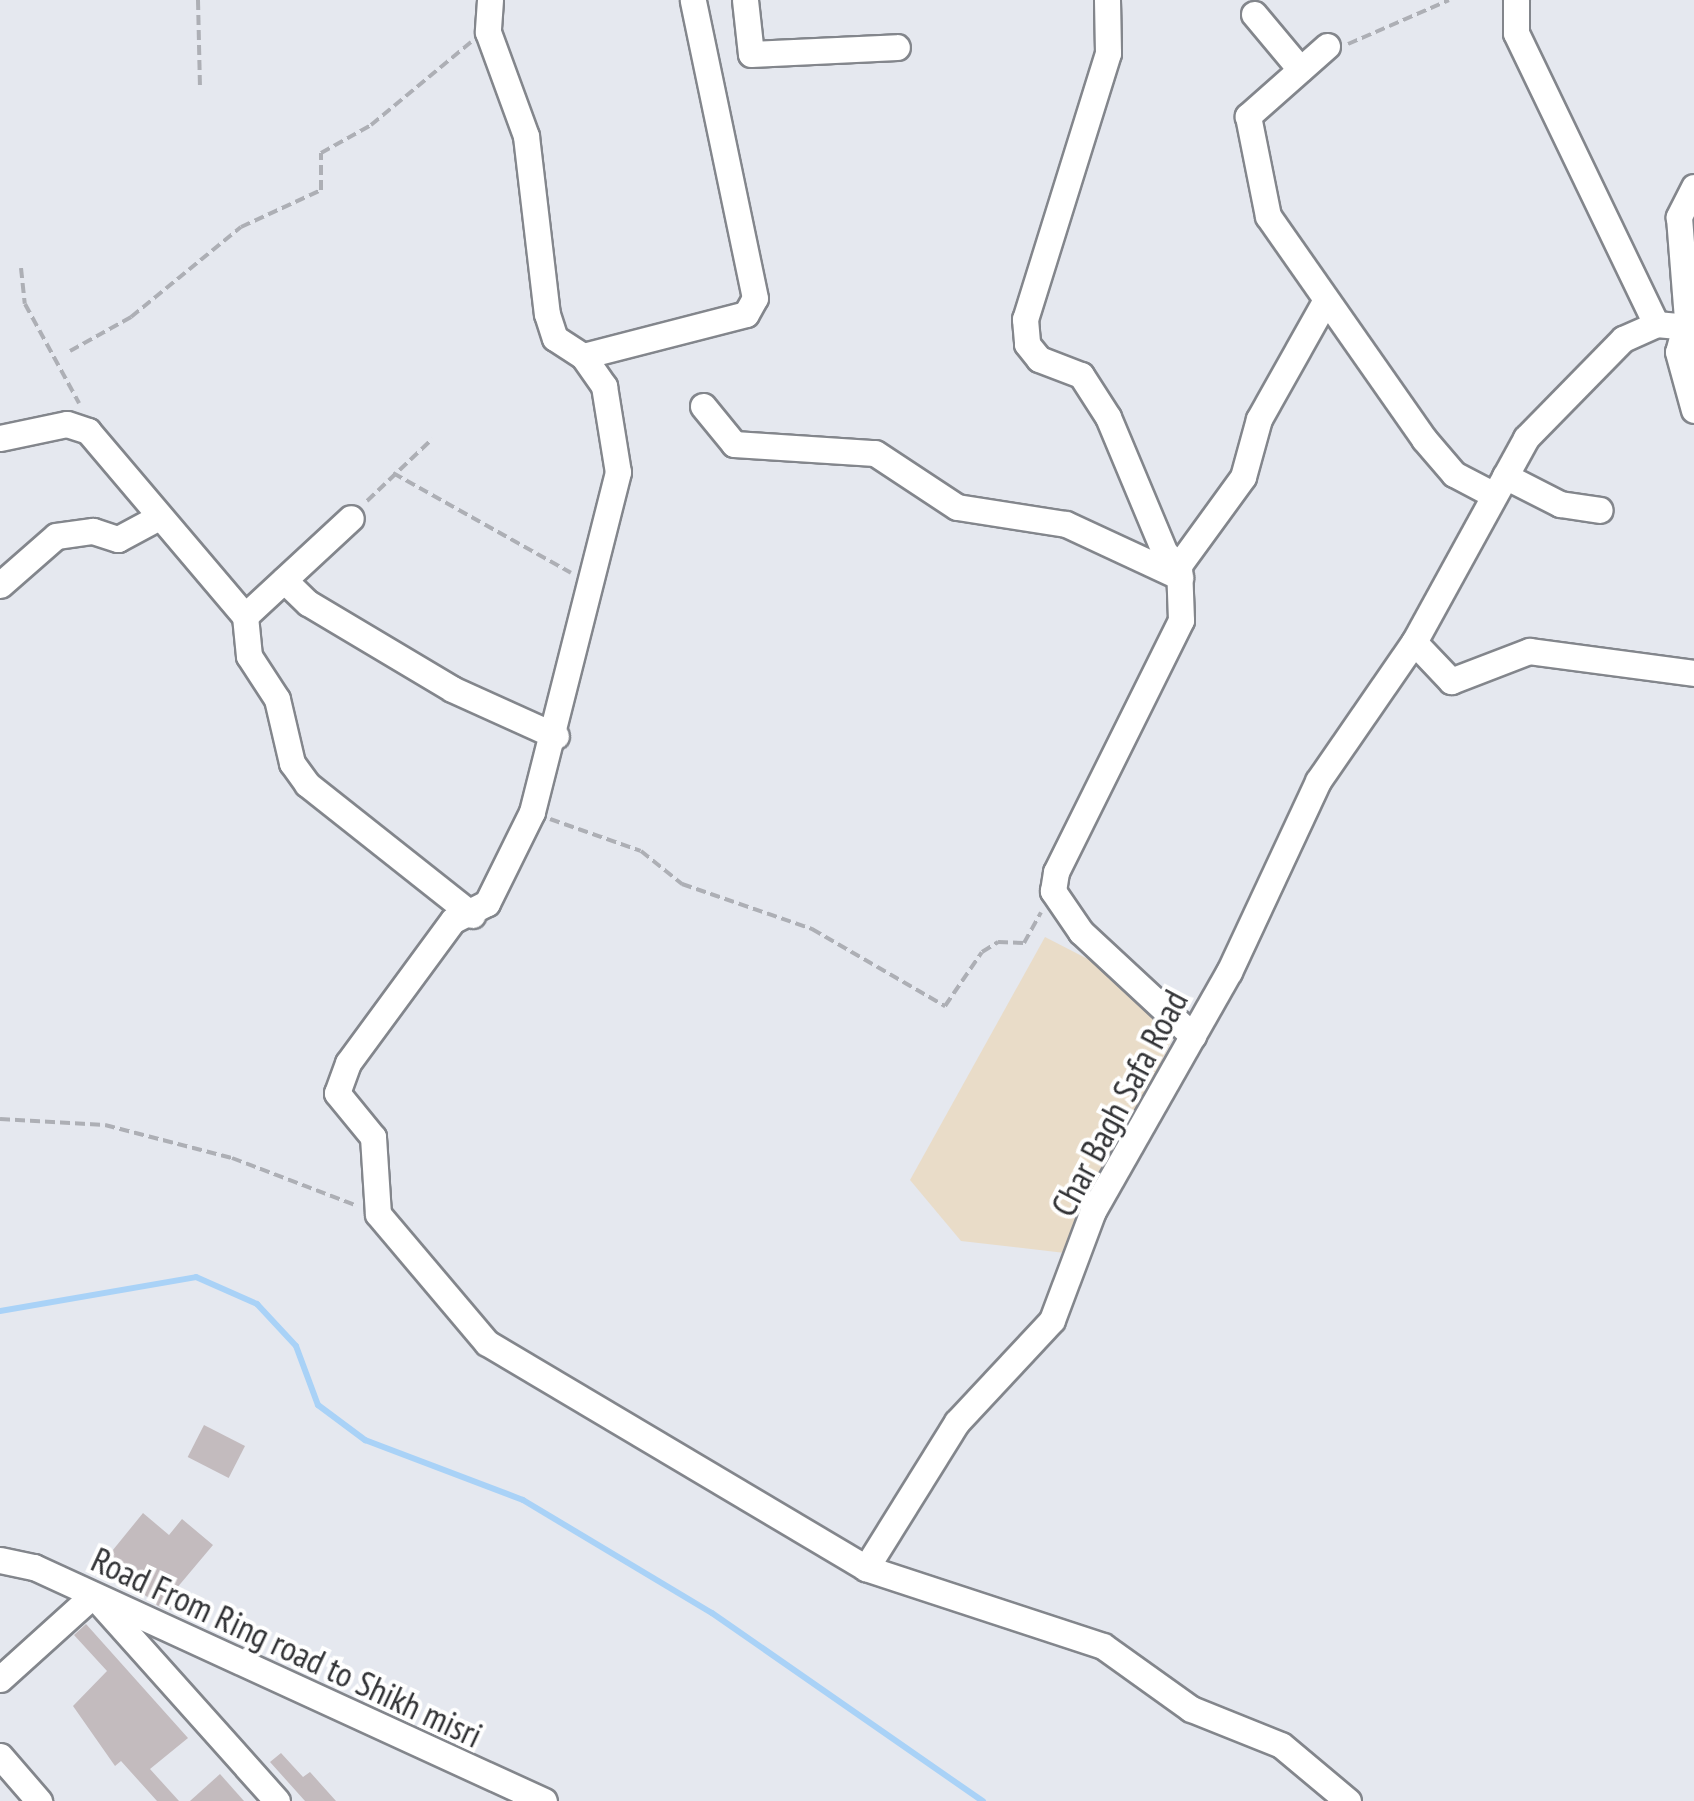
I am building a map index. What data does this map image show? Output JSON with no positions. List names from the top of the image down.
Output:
{
  "streets": {
    "street": ["Char Bagh Safa Road", "Road From Ring road to Shikh misri"]
  }
}
